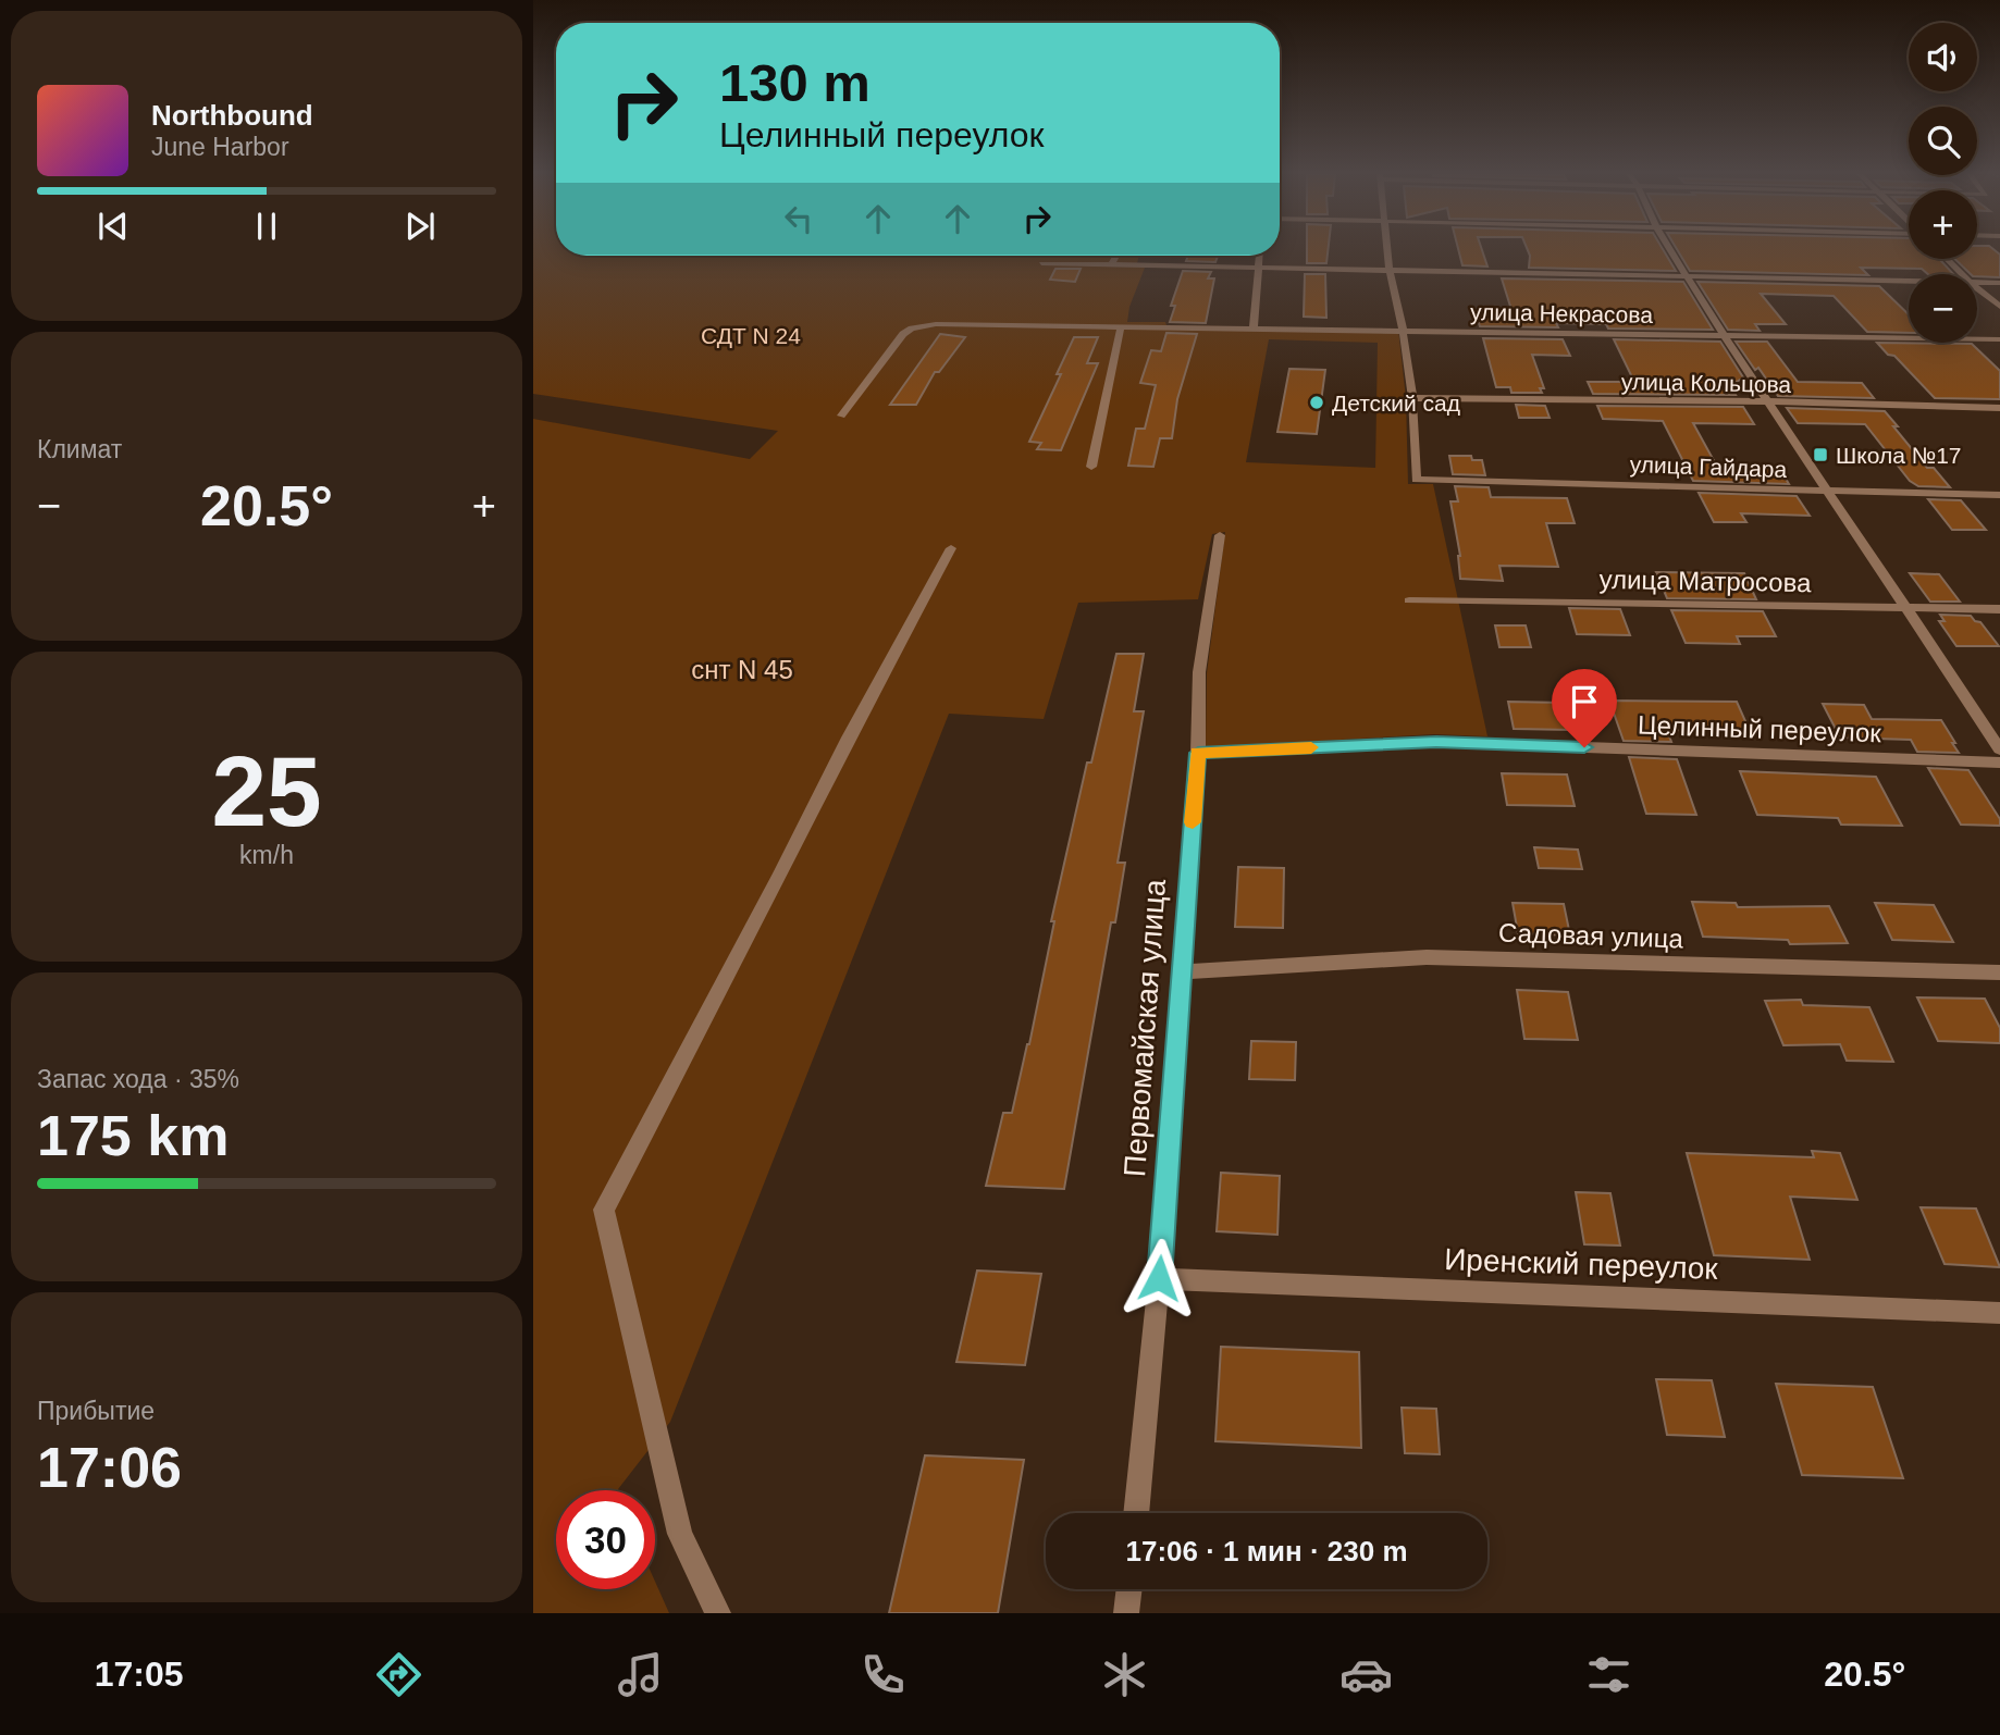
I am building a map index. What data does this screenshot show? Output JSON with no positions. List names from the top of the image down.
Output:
{
  "streets": {
    "street": [
      "улица Некрасова",
      "улица Кольцова",
      "улица Гайдара",
      "улица Матросова",
      "Целинный переулок",
      "Садовая улица",
      "Первомайская улица",
      "Иренский переулок"
    ]
  },
  "crossings": [
    ["улица Кольцова", "улица Гайдара"],
    ["Целинный переулок", "Первомайская улица"],
    ["Садовая улица", "Первомайская улица"],
    ["Первомайская улица", "Иренский переулок"]
  ],
  "parks": ["СДТ N 24", "снт N 45"],
  "places": {
    "other": ["Детский сад"],
    "transit": ["Школа №17"]
  },
  "page": {
    "map_buttons": ["+", "−"],
    "turn": ["130 m", "Целинный переулок"],
    "song": ["Northbound", "June Harbor"],
    "tile": [
      "Климат",
      ["25", "km/h"],
      ["Запас хода · 35%", "175 km"],
      ["Прибытие", "17:06"]
    ],
    "heat": ["−", "20.5°", "+"],
    "limit": "30",
    "trip": "17:06 · 1 мин · 230 m",
    "tabs": ["17:05", "20.5°"]
  }
}
